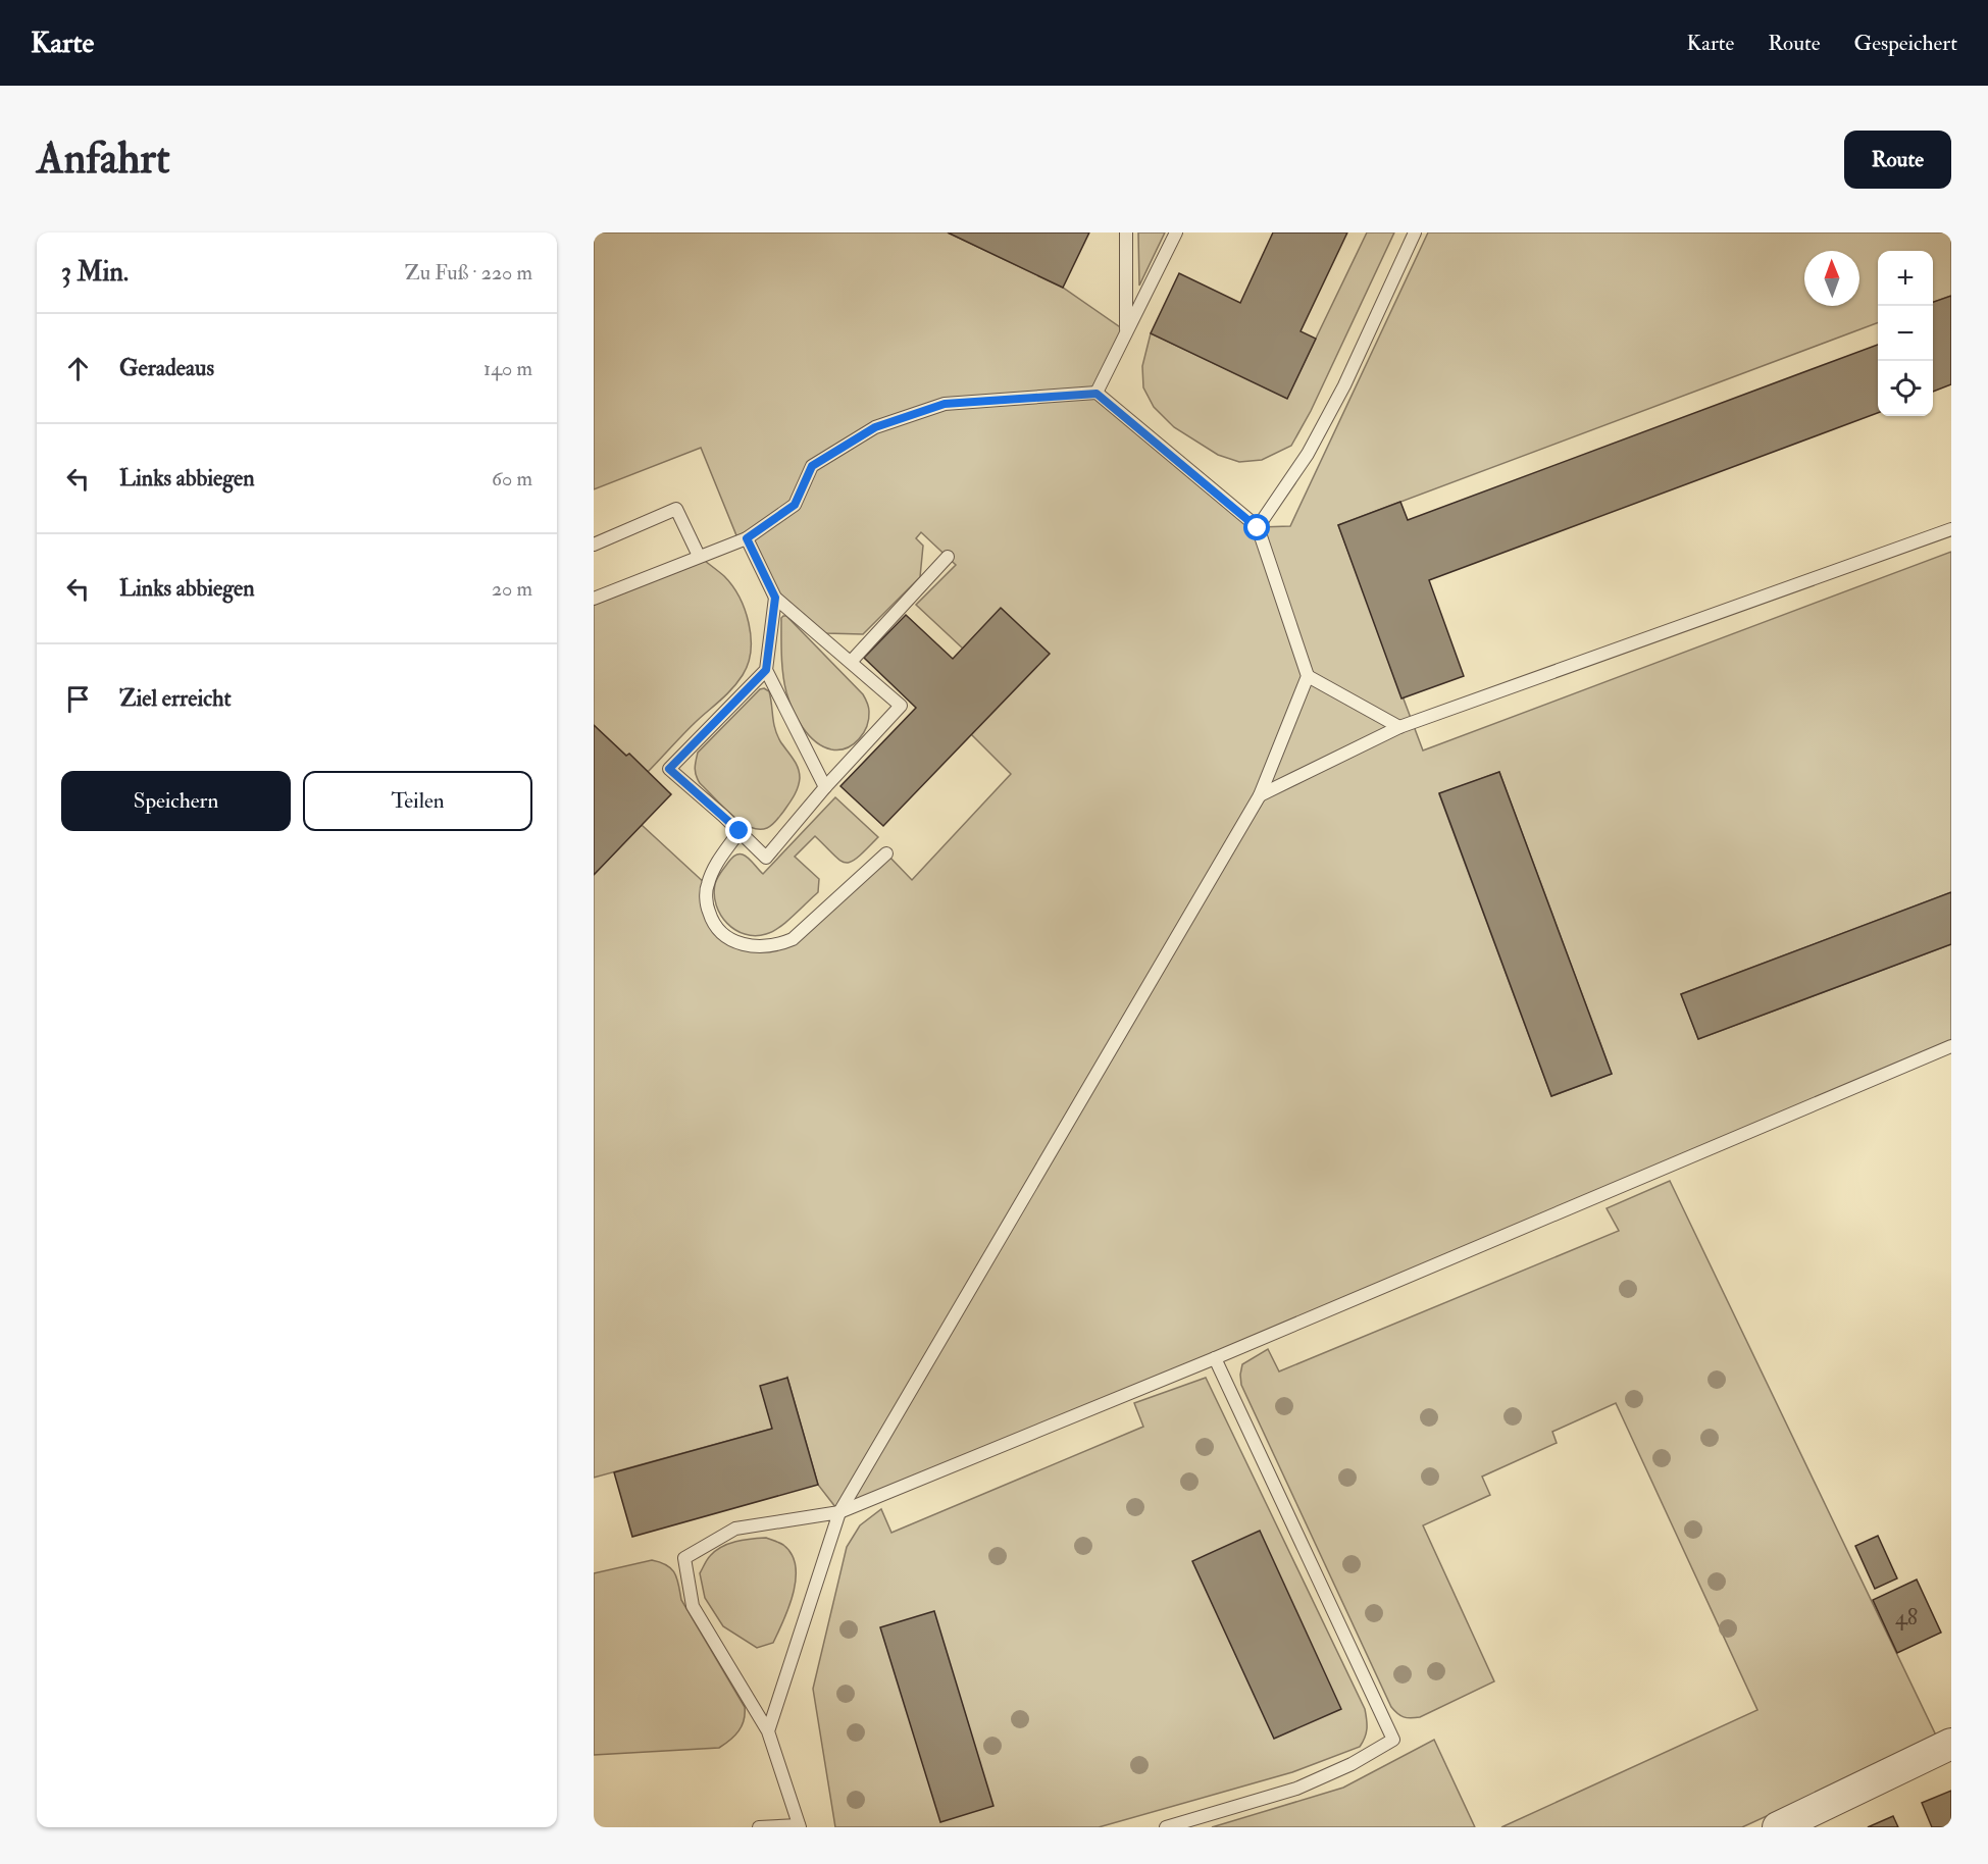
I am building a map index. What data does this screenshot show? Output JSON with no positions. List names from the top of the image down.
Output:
{
  "house_numbers": ["48"],
  "north": "top",
  "page": {
    "header": "Karte",
    "nav": ["Karte", "Route", "Gespeichert"],
    "buttons": [
      "Route",
      ["Speichern", "Teilen"]
    ],
    "title": "Anfahrt",
    "heading": ["3 Min.", "Zu Fuß · 220 m"],
    "map_buttons": ["+", "−"],
    "list": [
      ["Geradeaus", "140 m"],
      ["Links abbiegen", "60 m"],
      ["Links abbiegen", "20 m"],
      "Ziel erreicht"
    ]
  }
}
